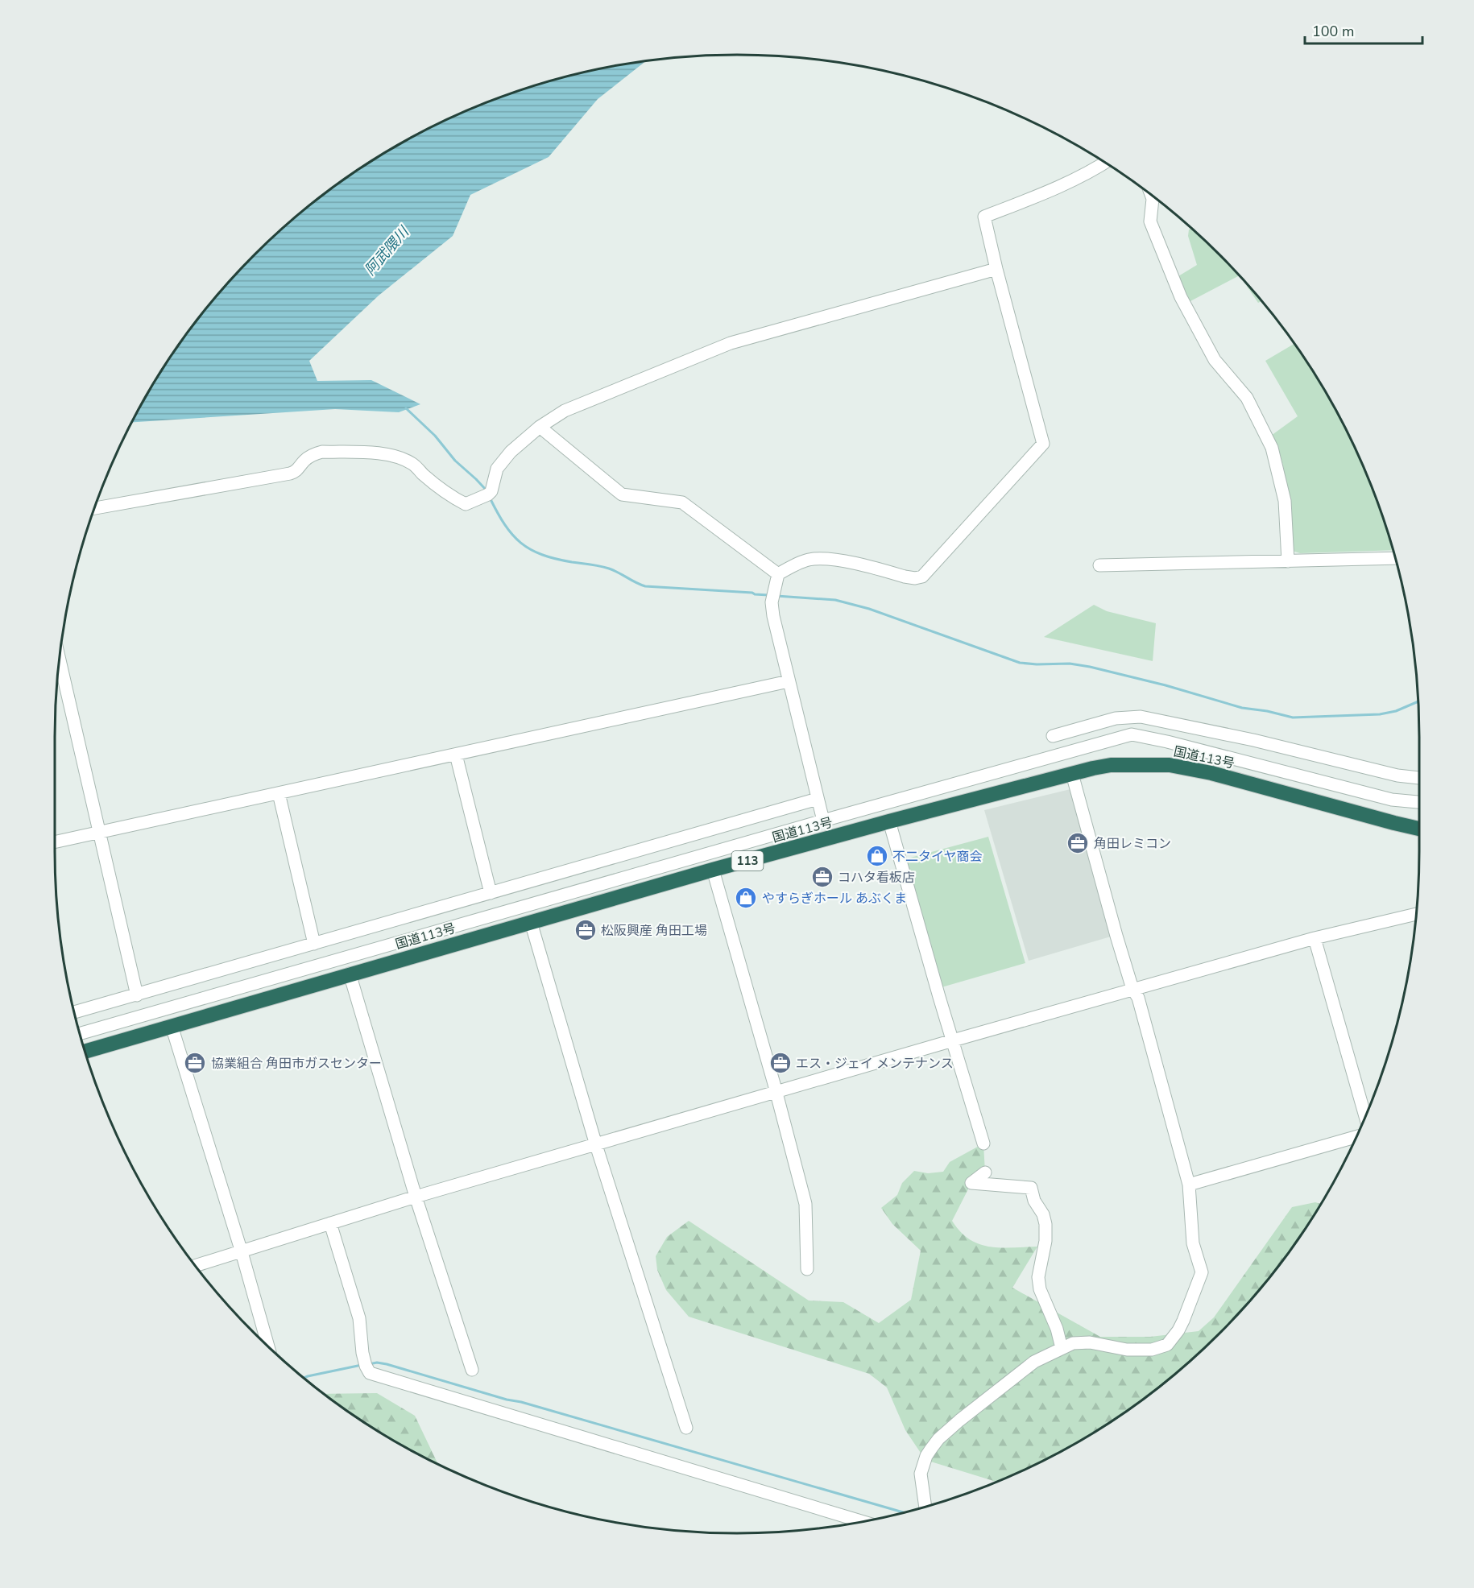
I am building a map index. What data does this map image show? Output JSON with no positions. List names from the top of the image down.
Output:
{
  "streets": {
    "highway": ["国道113号", "113"]
  },
  "water": ["阿武隈川"],
  "places": {
    "office": [
      "角田レミコン",
      "コハタ看板店",
      "松阪興産 角田工場",
      "協業組合 角田市ガスセンター",
      "エス・ジェイ メンテナンス"
    ],
    "shop": ["不二タイヤ商会", "やすらぎホール あぶくま"]
  },
  "scale_bar": "100 m"
}
